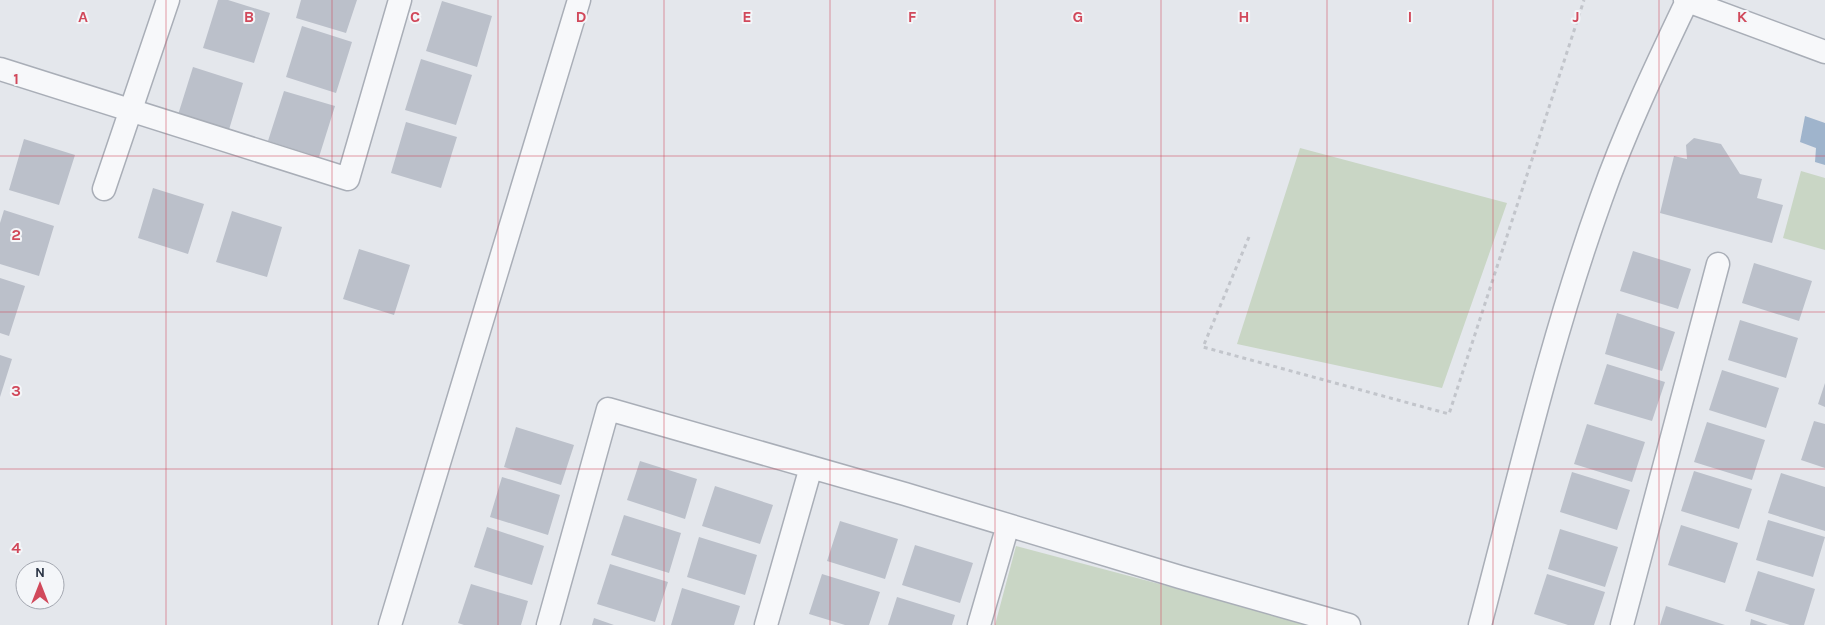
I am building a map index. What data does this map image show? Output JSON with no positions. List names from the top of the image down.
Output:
{
  "north": "top",
  "grid": {
    "columns": [
      "A",
      "B",
      "C",
      "D",
      "E",
      "F",
      "G",
      "H",
      "I",
      "J",
      "K"
    ],
    "rows": [
      "1",
      "2",
      "3",
      "4"
    ]
  }
}
